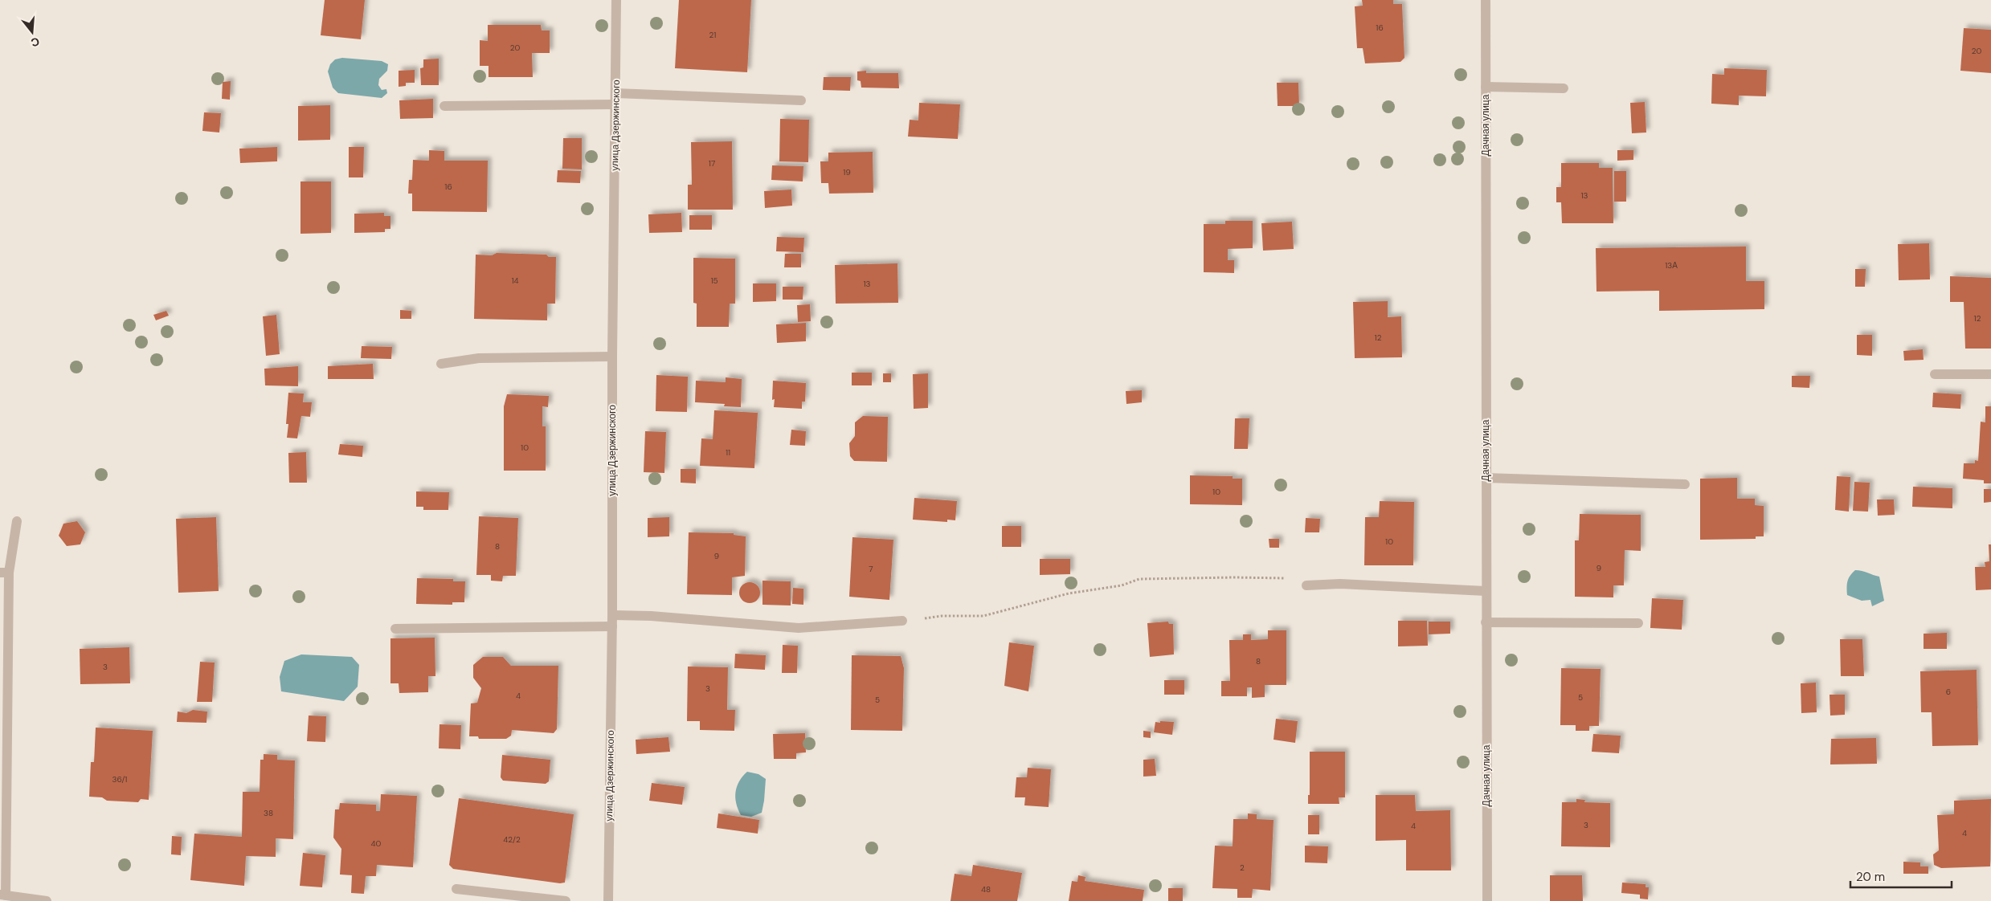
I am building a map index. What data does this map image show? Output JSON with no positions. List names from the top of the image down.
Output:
{
  "streets": {
    "street": ["улица Дзержинского", "Дачная улица"]
  },
  "house_numbers": [
    "16",
    "21",
    "20",
    "20",
    "17",
    "19",
    "16",
    "13",
    "13А",
    "14",
    "15",
    "13",
    "12",
    "12",
    "10",
    "11",
    "10",
    "10",
    "8",
    "9",
    "9",
    "7",
    "8",
    "3",
    "3",
    "6",
    "4",
    "5",
    "5",
    "36/1",
    "38",
    "3",
    "4",
    "4",
    "42/2",
    "40",
    "2",
    "48"
  ],
  "scale_bar": "20 m",
  "north": "bottom"
}
